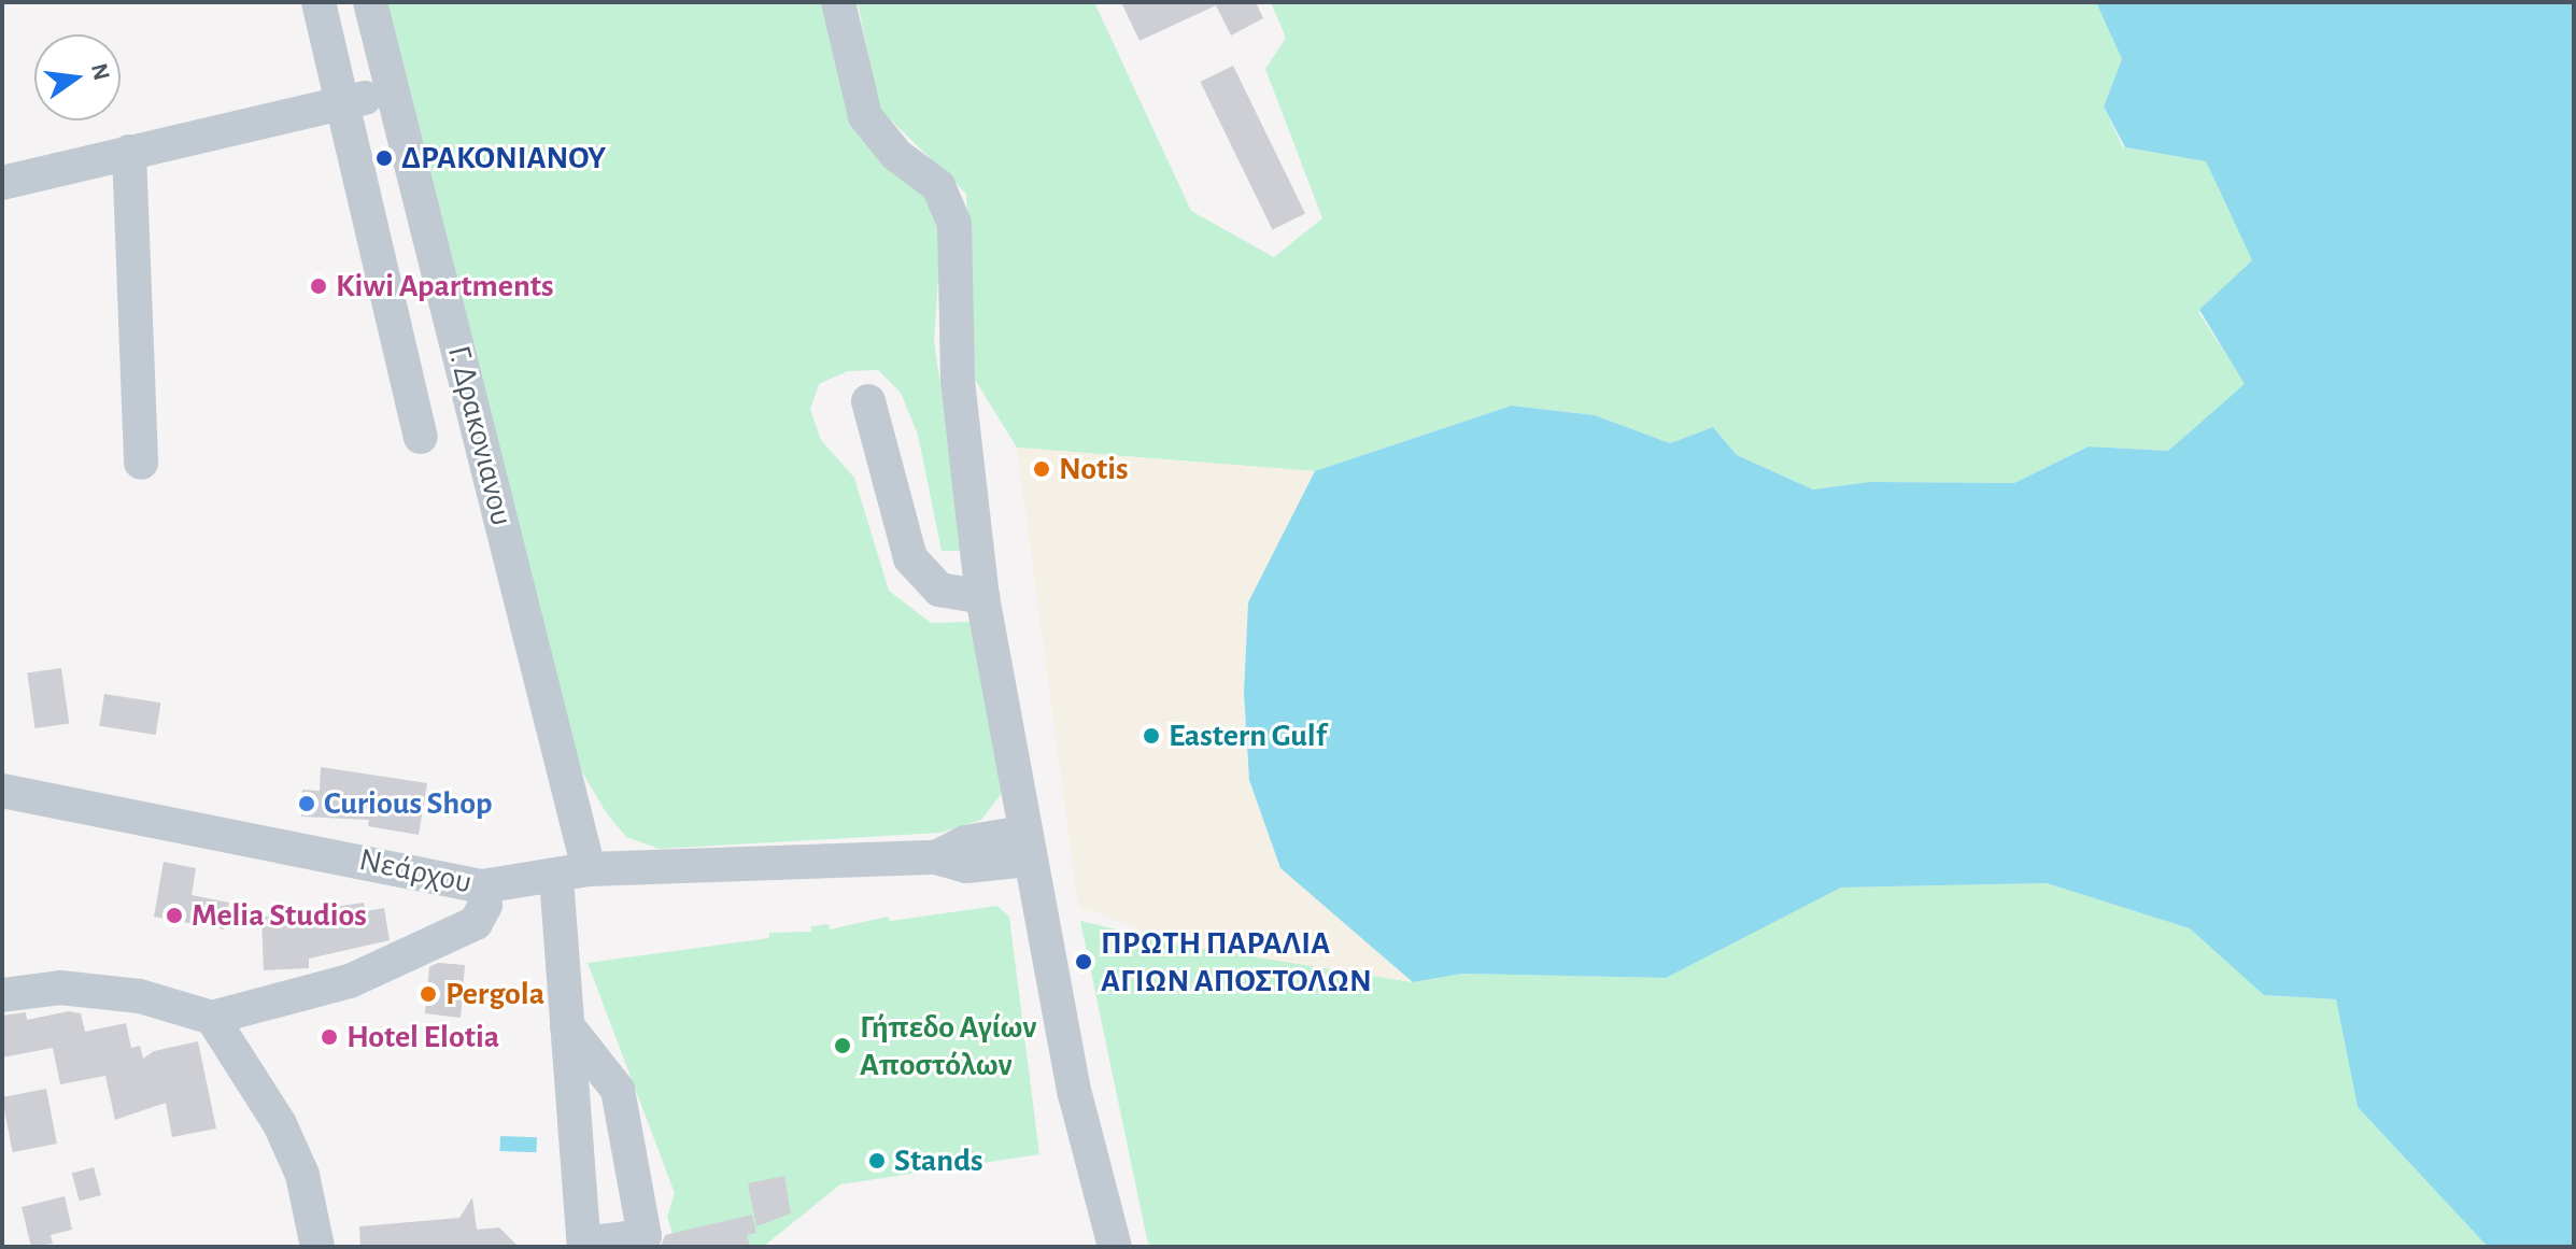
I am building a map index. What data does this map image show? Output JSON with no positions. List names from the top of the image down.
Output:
{
  "streets": {
    "street": ["Γ. Δρακονιανου", "Νεάρχου"]
  },
  "crossings": [
    ["Γ. Δρακονιανου", "Νεάρχου"]
  ],
  "places": [
    "ΔΡΑΚΟΝΙΑΝΟΥ",
    "Kiwi Apartments",
    "Notis",
    "Eastern Gulf",
    "Curious Shop",
    "Melia Studios",
    "ΠΡΩΤΗ ΠΑΡΑΛΙΑ ΑΓΙΩΝ ΑΠΟΣΤΟΛΩΝ",
    "Pergola",
    "Hotel Elotia",
    "Γήπεδο Αγίων Αποστόλων",
    "Stands"
  ],
  "north": "right"
}
